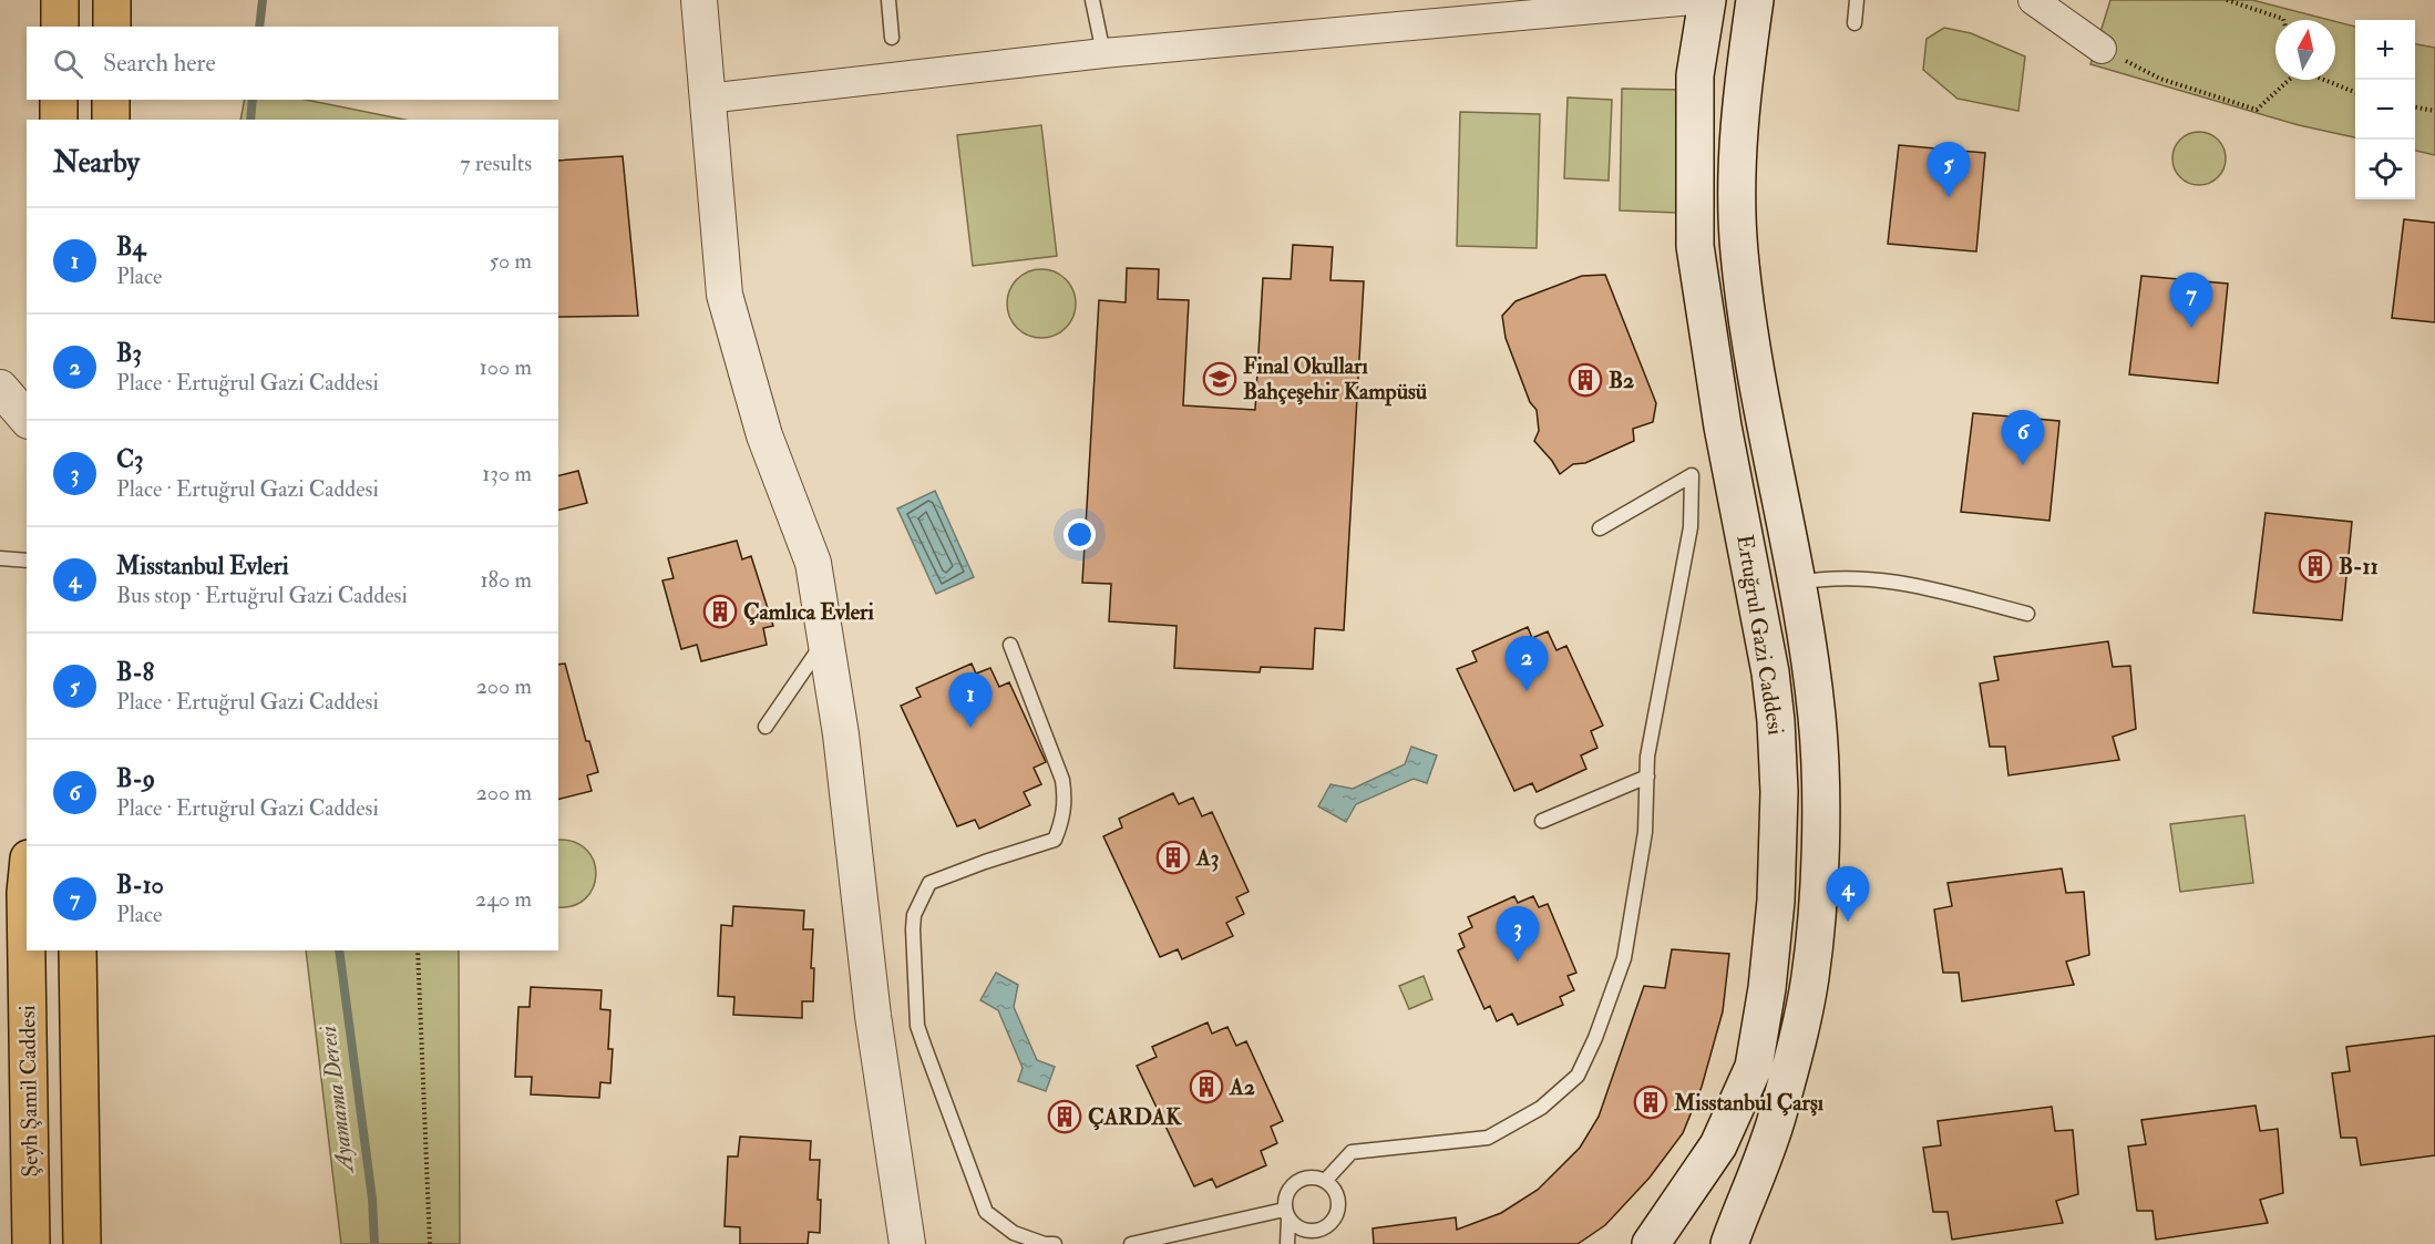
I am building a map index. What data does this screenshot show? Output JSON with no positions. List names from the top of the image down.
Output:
{
  "streets": {
    "main road": ["Ertuğrul Gazi Caddesi", "Şeyh Şamil Caddesi"]
  },
  "water": ["Ayamama Deresi"],
  "places": {
    "school or university": ["Final Okulları Bahçeşehir Kampüsü"],
    "building": [
      "B2",
      "B-11",
      "Çamlıca Evleri",
      "A3",
      "A2",
      "Misstanbul Çarşı",
      "ÇARDAK"
    ]
  },
  "north": "top",
  "page": {
    "map_buttons": ["+", "−"],
    "search": "Search here",
    "heading": ["Nearby", "7 results"],
    "pins": [
      "5",
      "7",
      "6",
      "2",
      "1",
      "4",
      "3"
    ],
    "list": [
      {
        "mark": "1",
        "name": "B4",
        "note": "Place",
        "value": "50 m"
      },
      {
        "mark": "2",
        "name": "B3",
        "note": "Place · Ertuğrul Gazi Caddesi",
        "value": "100 m"
      },
      {
        "mark": "3",
        "name": "C3",
        "note": "Place · Ertuğrul Gazi Caddesi",
        "value": "130 m"
      },
      {
        "mark": "4",
        "name": "Misstanbul Evleri",
        "note": "Bus stop · Ertuğrul Gazi Caddesi",
        "value": "180 m"
      },
      {
        "mark": "5",
        "name": "B-8",
        "note": "Place · Ertuğrul Gazi Caddesi",
        "value": "200 m"
      },
      {
        "mark": "6",
        "name": "B-9",
        "note": "Place · Ertuğrul Gazi Caddesi",
        "value": "200 m"
      },
      {
        "mark": "7",
        "name": "B-10",
        "note": "Place",
        "value": "240 m"
      }
    ]
  }
}
